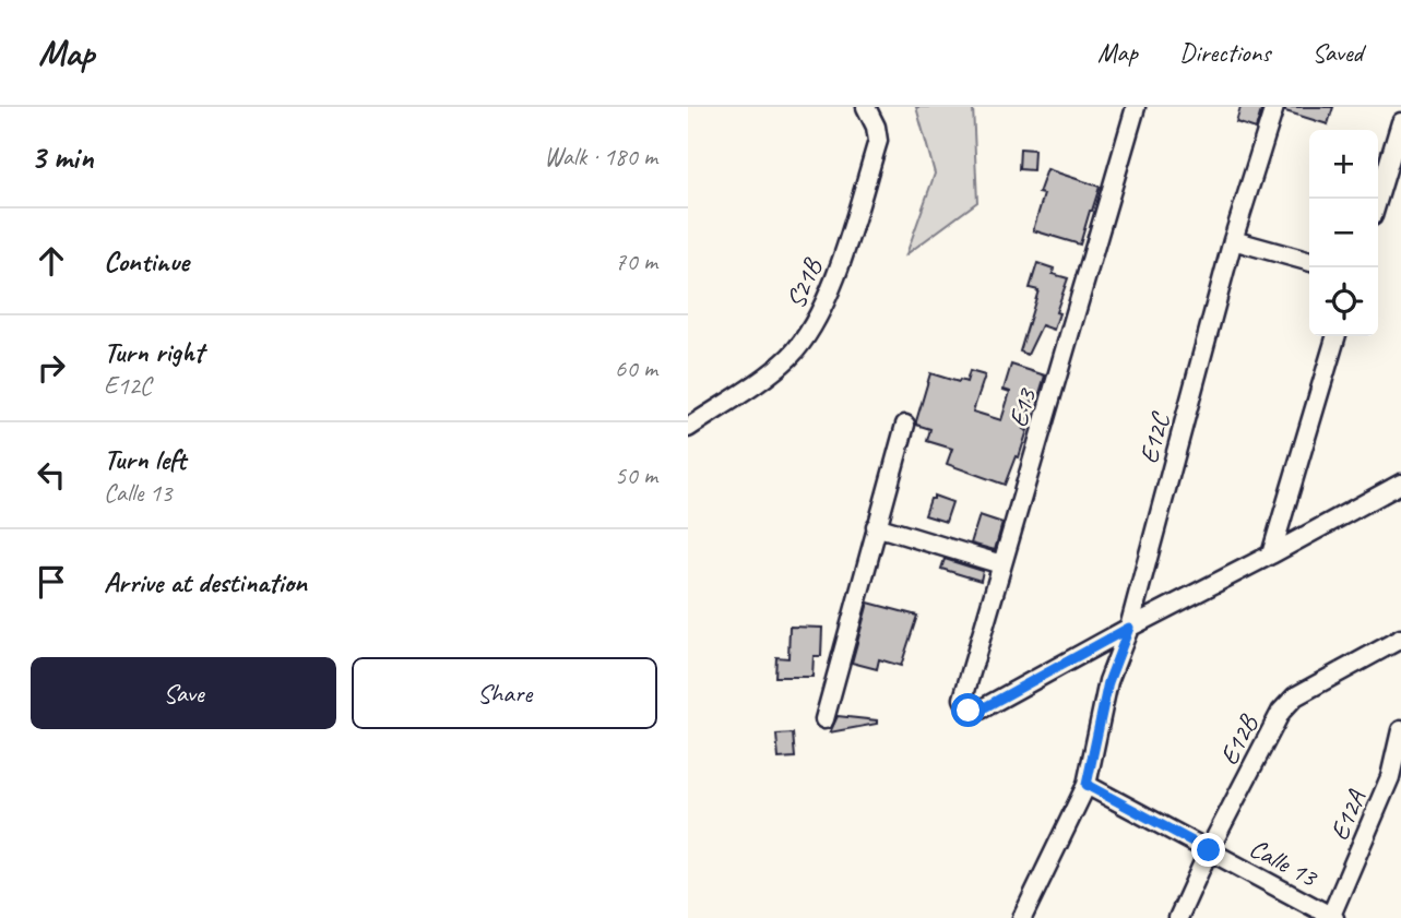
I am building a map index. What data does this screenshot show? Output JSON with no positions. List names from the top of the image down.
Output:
{
  "streets": {
    "street": [
      "S21B",
      "E13",
      "E12C",
      "E12B",
      "E12A",
      "Calle 13"
    ]
  },
  "crossings": [
    ["E13", "E12C"],
    ["E12C", "Calle 13"],
    ["E12B", "Calle 13"],
    ["E12A", "Calle 13"]
  ],
  "page": {
    "header": "Map",
    "nav": ["Map", "Directions", "Saved"],
    "heading": ["3 min", "Walk · 180 m"],
    "map_buttons": ["+", "−"],
    "list": [
      ["Continue", "70 m"],
      ["Turn right", "E12C", "60 m"],
      ["Turn left", "Calle 13", "50 m"],
      "Arrive at destination"
    ],
    "buttons": ["Save", "Share"]
  }
}
